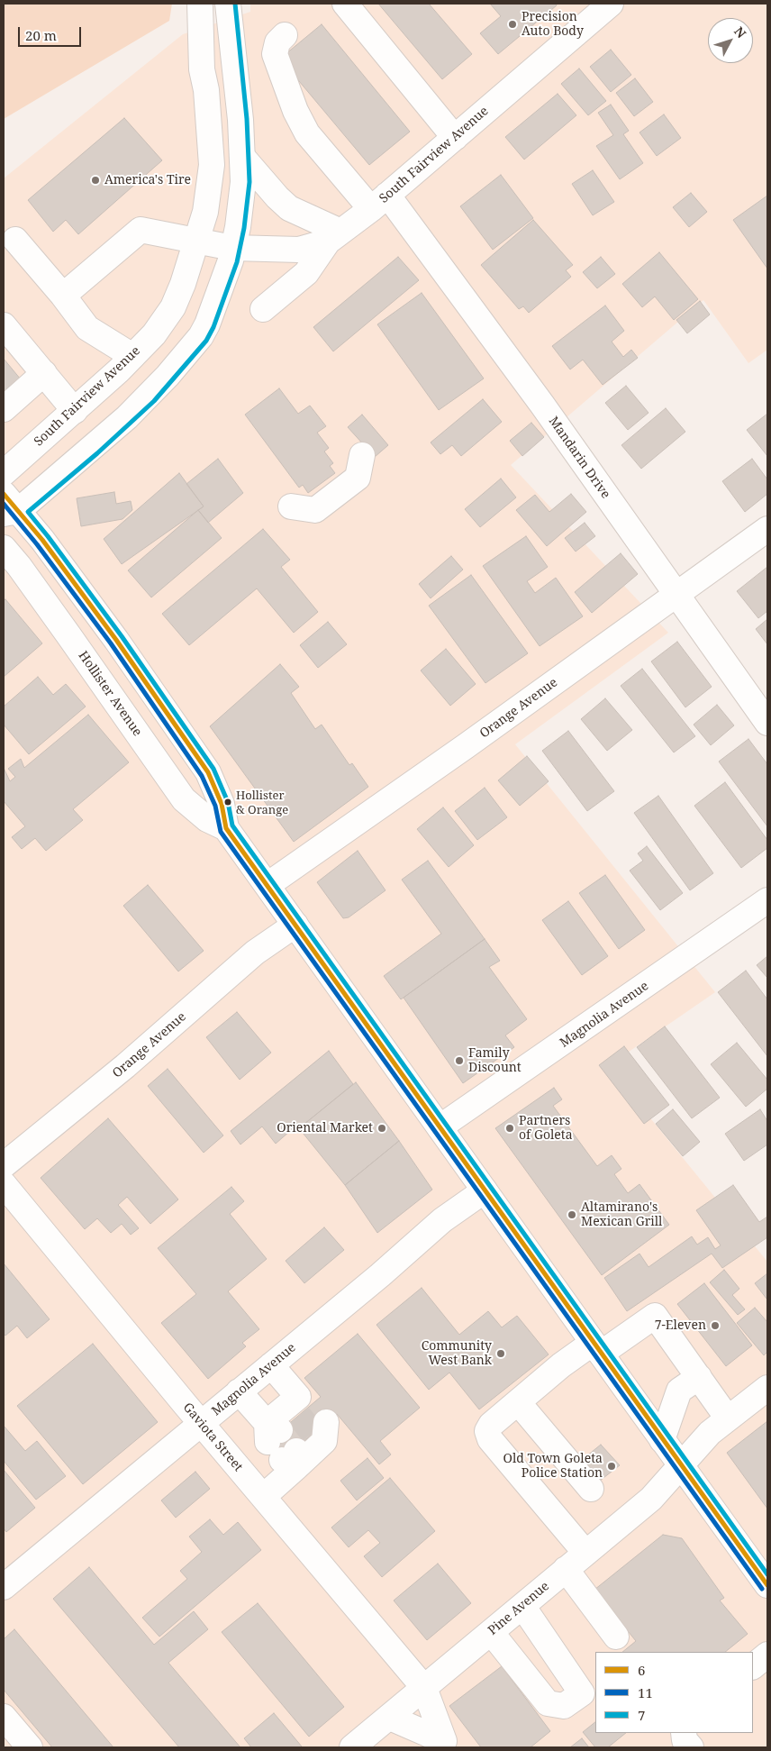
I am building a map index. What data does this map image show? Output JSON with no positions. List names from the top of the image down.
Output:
{
  "streets": {
    "street": [
      "South Fairview Avenue",
      "Mandarin Drive",
      "Hollister Avenue",
      "Orange Avenue",
      "Magnolia Avenue",
      "Gaviota Street",
      "Pine Avenue"
    ]
  },
  "crossings": [
    ["South Fairview Avenue", "Mandarin Drive"],
    ["Mandarin Drive", "Orange Avenue"],
    ["Hollister Avenue", "Orange Avenue"],
    ["Hollister Avenue", "Magnolia Avenue"],
    ["Hollister Avenue", "Pine Avenue"],
    ["Magnolia Avenue", "Gaviota Street"],
    ["Gaviota Street", "Pine Avenue"]
  ],
  "places": [
    "Precision Auto Body",
    "America's Tire",
    "Hollister & Orange",
    "Family Discount",
    "Oriental Market",
    "Partners of Goleta",
    "Altamirano's Mexican Grill",
    "7-Eleven",
    "Community West Bank",
    "Old Town Goleta Police Station"
  ],
  "lines": ["transit line 7", "transit line 6", "transit line 11"],
  "legend": ["6", "11", "7"],
  "scale_bar": "20 m",
  "north": "top right"
}
